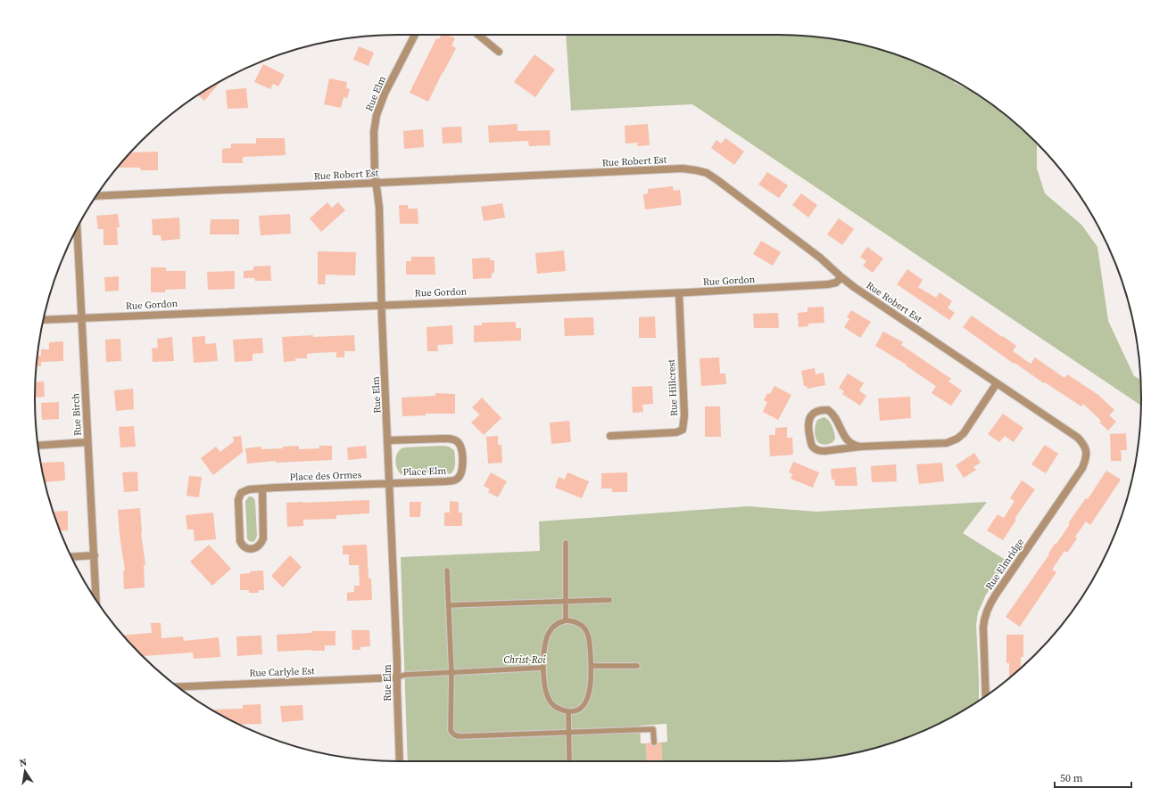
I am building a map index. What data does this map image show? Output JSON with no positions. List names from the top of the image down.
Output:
{
  "streets": {
    "street": [
      "Rue Elm",
      "Rue Robert Est",
      "Rue Gordon",
      "Rue Hillcrest",
      "Rue Birch",
      "Place Elm",
      "Place des Ormes",
      "Rue Elmridge",
      "Rue Carlyle Est"
    ]
  },
  "crossings": [
    ["Rue Elm", "Rue Robert Est"],
    ["Rue Elm", "Rue Gordon"],
    ["Rue Elm", "Place Elm"],
    ["Rue Elm", "Place des Ormes"],
    ["Rue Elm", "Rue Carlyle Est"],
    ["Rue Robert Est", "Rue Gordon"],
    ["Rue Robert Est", "Rue Elmridge"],
    ["Rue Gordon", "Rue Hillcrest"],
    ["Rue Gordon", "Rue Birch"],
    ["Place Elm", "Place des Ormes"]
  ],
  "parks": ["Christ-Roi"],
  "scale_bar": "50 m",
  "north": "top"
}
